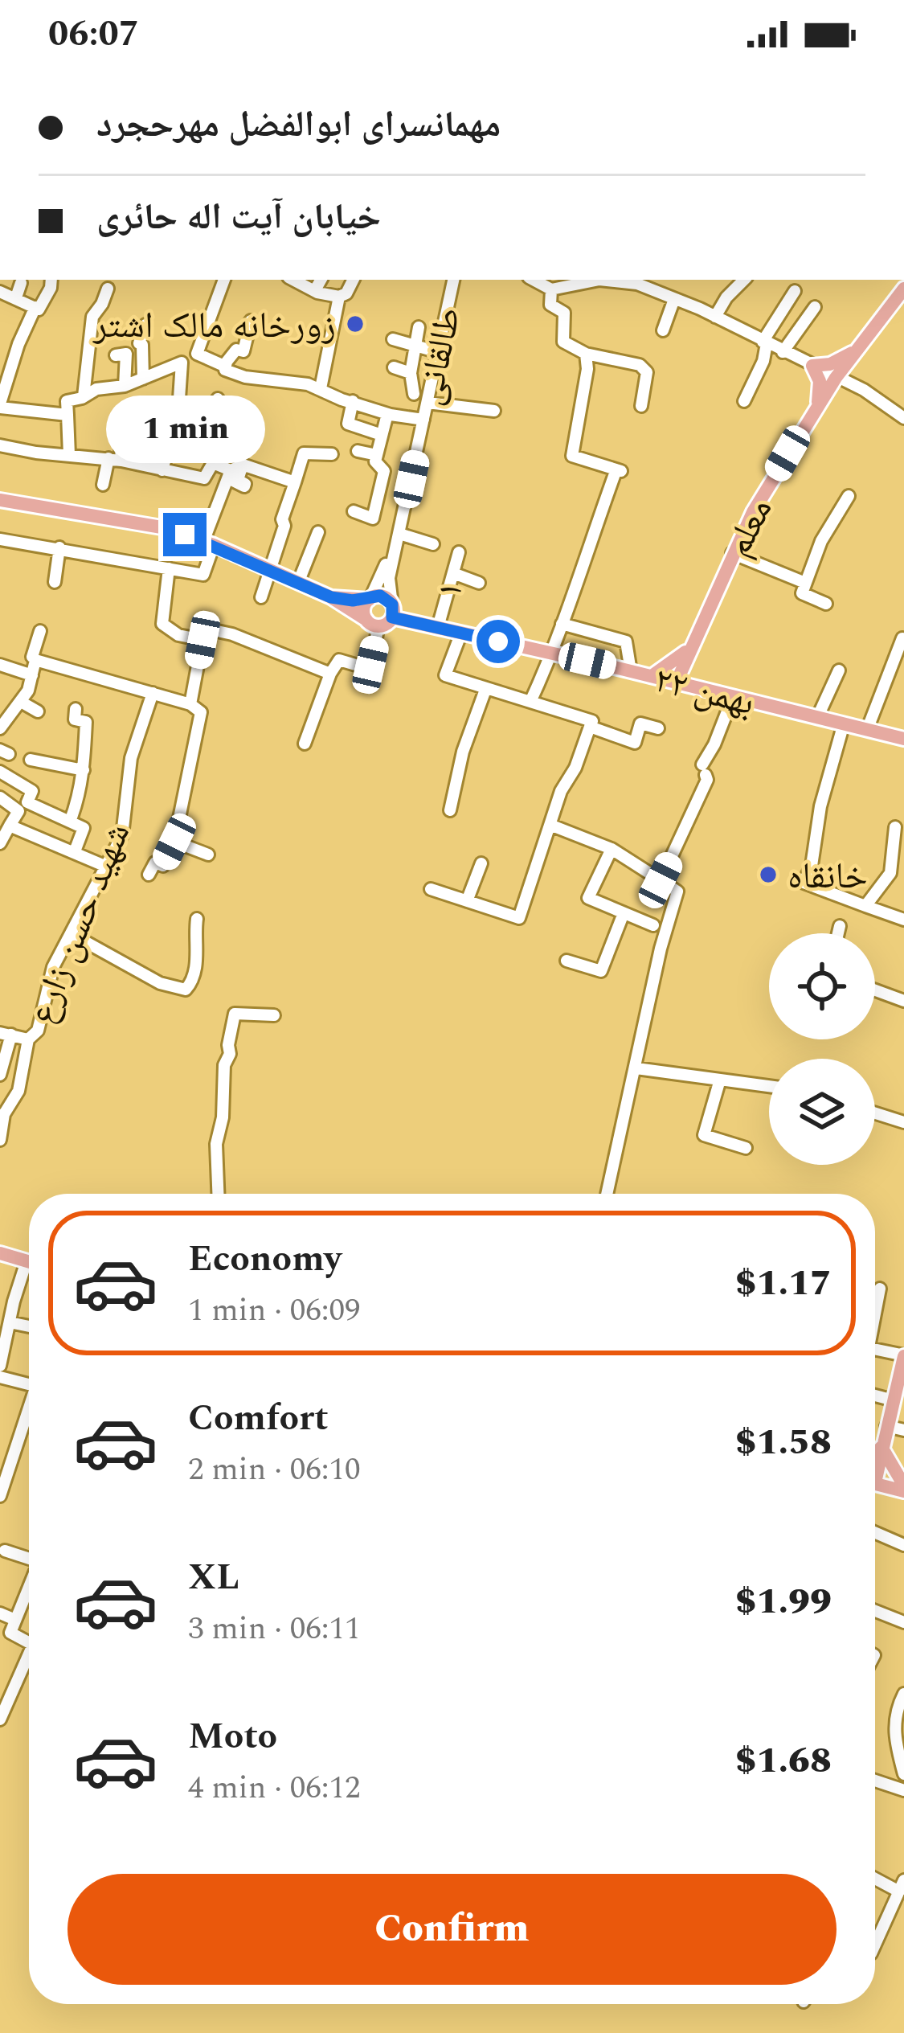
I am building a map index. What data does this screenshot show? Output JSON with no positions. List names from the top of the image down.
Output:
{
  "streets": {
    "main road": ["معلم", "۲۲ بهمن"],
    "street": ["طالقانی", "۱", "شهید حسن زارع"]
  },
  "crossings": [
    ["طالقانی", "۲۲ بهمن"],
    ["معلم", "۲۲ بهمن"],
    ["۱", "۲۲ بهمن"]
  ],
  "places": ["زورخانه مالک اشتر", "خانقاه"],
  "page": {
    "status": "06:07",
    "banner": ["مهمانسرای ابوالفضل مهرحجرد", "خیابان آیت اله حائری"],
    "bubble": "1 min",
    "list": [
      {
        "name": "Economy",
        "note": "1 min · 06:09",
        "value": "$1.17"
      },
      {
        "name": "Comfort",
        "note": "2 min · 06:10",
        "value": "$1.58"
      },
      {
        "name": "XL",
        "note": "3 min · 06:11",
        "value": "$1.99"
      },
      {
        "name": "Moto",
        "note": "4 min · 06:12",
        "value": "$1.68"
      }
    ],
    "buttons": "Confirm"
  }
}
